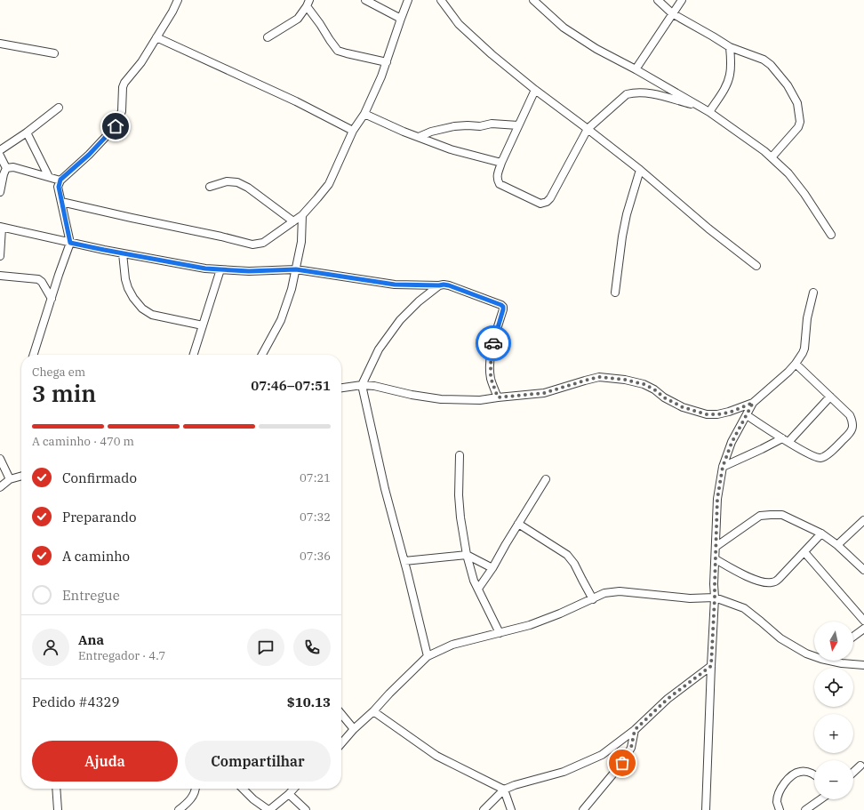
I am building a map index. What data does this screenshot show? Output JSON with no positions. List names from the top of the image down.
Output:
{
  "north": "bottom",
  "page": {
    "heading": ["3 min", "Chega em", "07:46–07:51"],
    "panel": [
      "Ana",
      "Entregador · 4.7",
      "Pedido #4329",
      "$10.13"
    ],
    "bar": "A caminho · 470 m",
    "list": [
      ["Confirmado", "07:21"],
      ["Preparando", "07:32"],
      ["A caminho", "07:36"],
      "Entregue"
    ],
    "map_buttons": ["+", "−"],
    "buttons": ["Ajuda", "Compartilhar"]
  }
}
